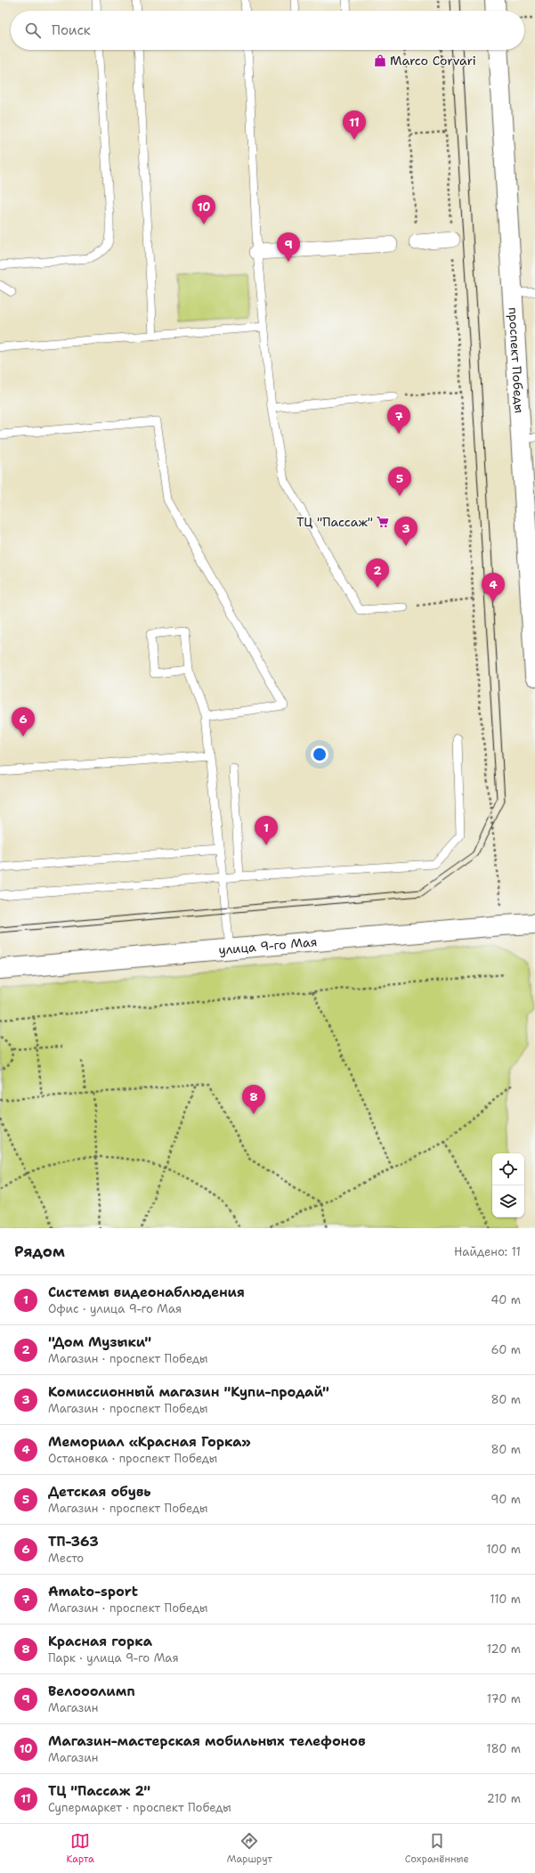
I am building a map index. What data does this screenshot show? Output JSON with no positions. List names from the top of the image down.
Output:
{
  "streets": {
    "street": ["проспект Победы", "улица 9-го Мая"]
  },
  "places": {
    "shop": ["Marco Corvari"],
    "supermarket": ["ТЦ \"Пассаж\""]
  },
  "page": {
    "search": "Поиск",
    "pins": [
      "11",
      "10",
      "9",
      "7",
      "5",
      "3",
      "2",
      "4",
      "6",
      "1",
      "8"
    ],
    "heading": ["Рядом", "Найдено: 11"],
    "list": [
      {
        "mark": "1",
        "name": "Системы видеонаблюдения",
        "note": "Офис · улица 9-го Мая",
        "value": "40 m"
      },
      {
        "mark": "2",
        "name": "\"Дом Музыки\"",
        "note": "Магазин · проспект Победы",
        "value": "60 m"
      },
      {
        "mark": "3",
        "name": "Комиссионный магазин \"Купи-продай\"",
        "note": "Магазин · проспект Победы",
        "value": "80 m"
      },
      {
        "mark": "4",
        "name": "Мемориал «Красная Горка»",
        "note": "Остановка · проспект Победы",
        "value": "80 m"
      },
      {
        "mark": "5",
        "name": "Детская обувь",
        "note": "Магазин · проспект Победы",
        "value": "90 m"
      },
      {
        "mark": "6",
        "name": "ТП-363",
        "note": "Место",
        "value": "100 m"
      },
      {
        "mark": "7",
        "name": "Amato-sport",
        "note": "Магазин · проспект Победы",
        "value": "110 m"
      },
      {
        "mark": "8",
        "name": "Красная горка",
        "note": "Парк · улица 9-го Мая",
        "value": "120 m"
      },
      {
        "mark": "9",
        "name": "Велооолимп",
        "note": "Магазин",
        "value": "170 m"
      },
      {
        "mark": "10",
        "name": "Магазин-мастерская мобильных телефонов",
        "note": "Магазин",
        "value": "180 m"
      },
      {
        "mark": "11",
        "name": "ТЦ \"Пассаж 2\"",
        "note": "Супермаркет · проспект Победы",
        "value": "210 m"
      }
    ],
    "nav": ["Карта", "Маршрут", "Сохранённые"]
  }
}
